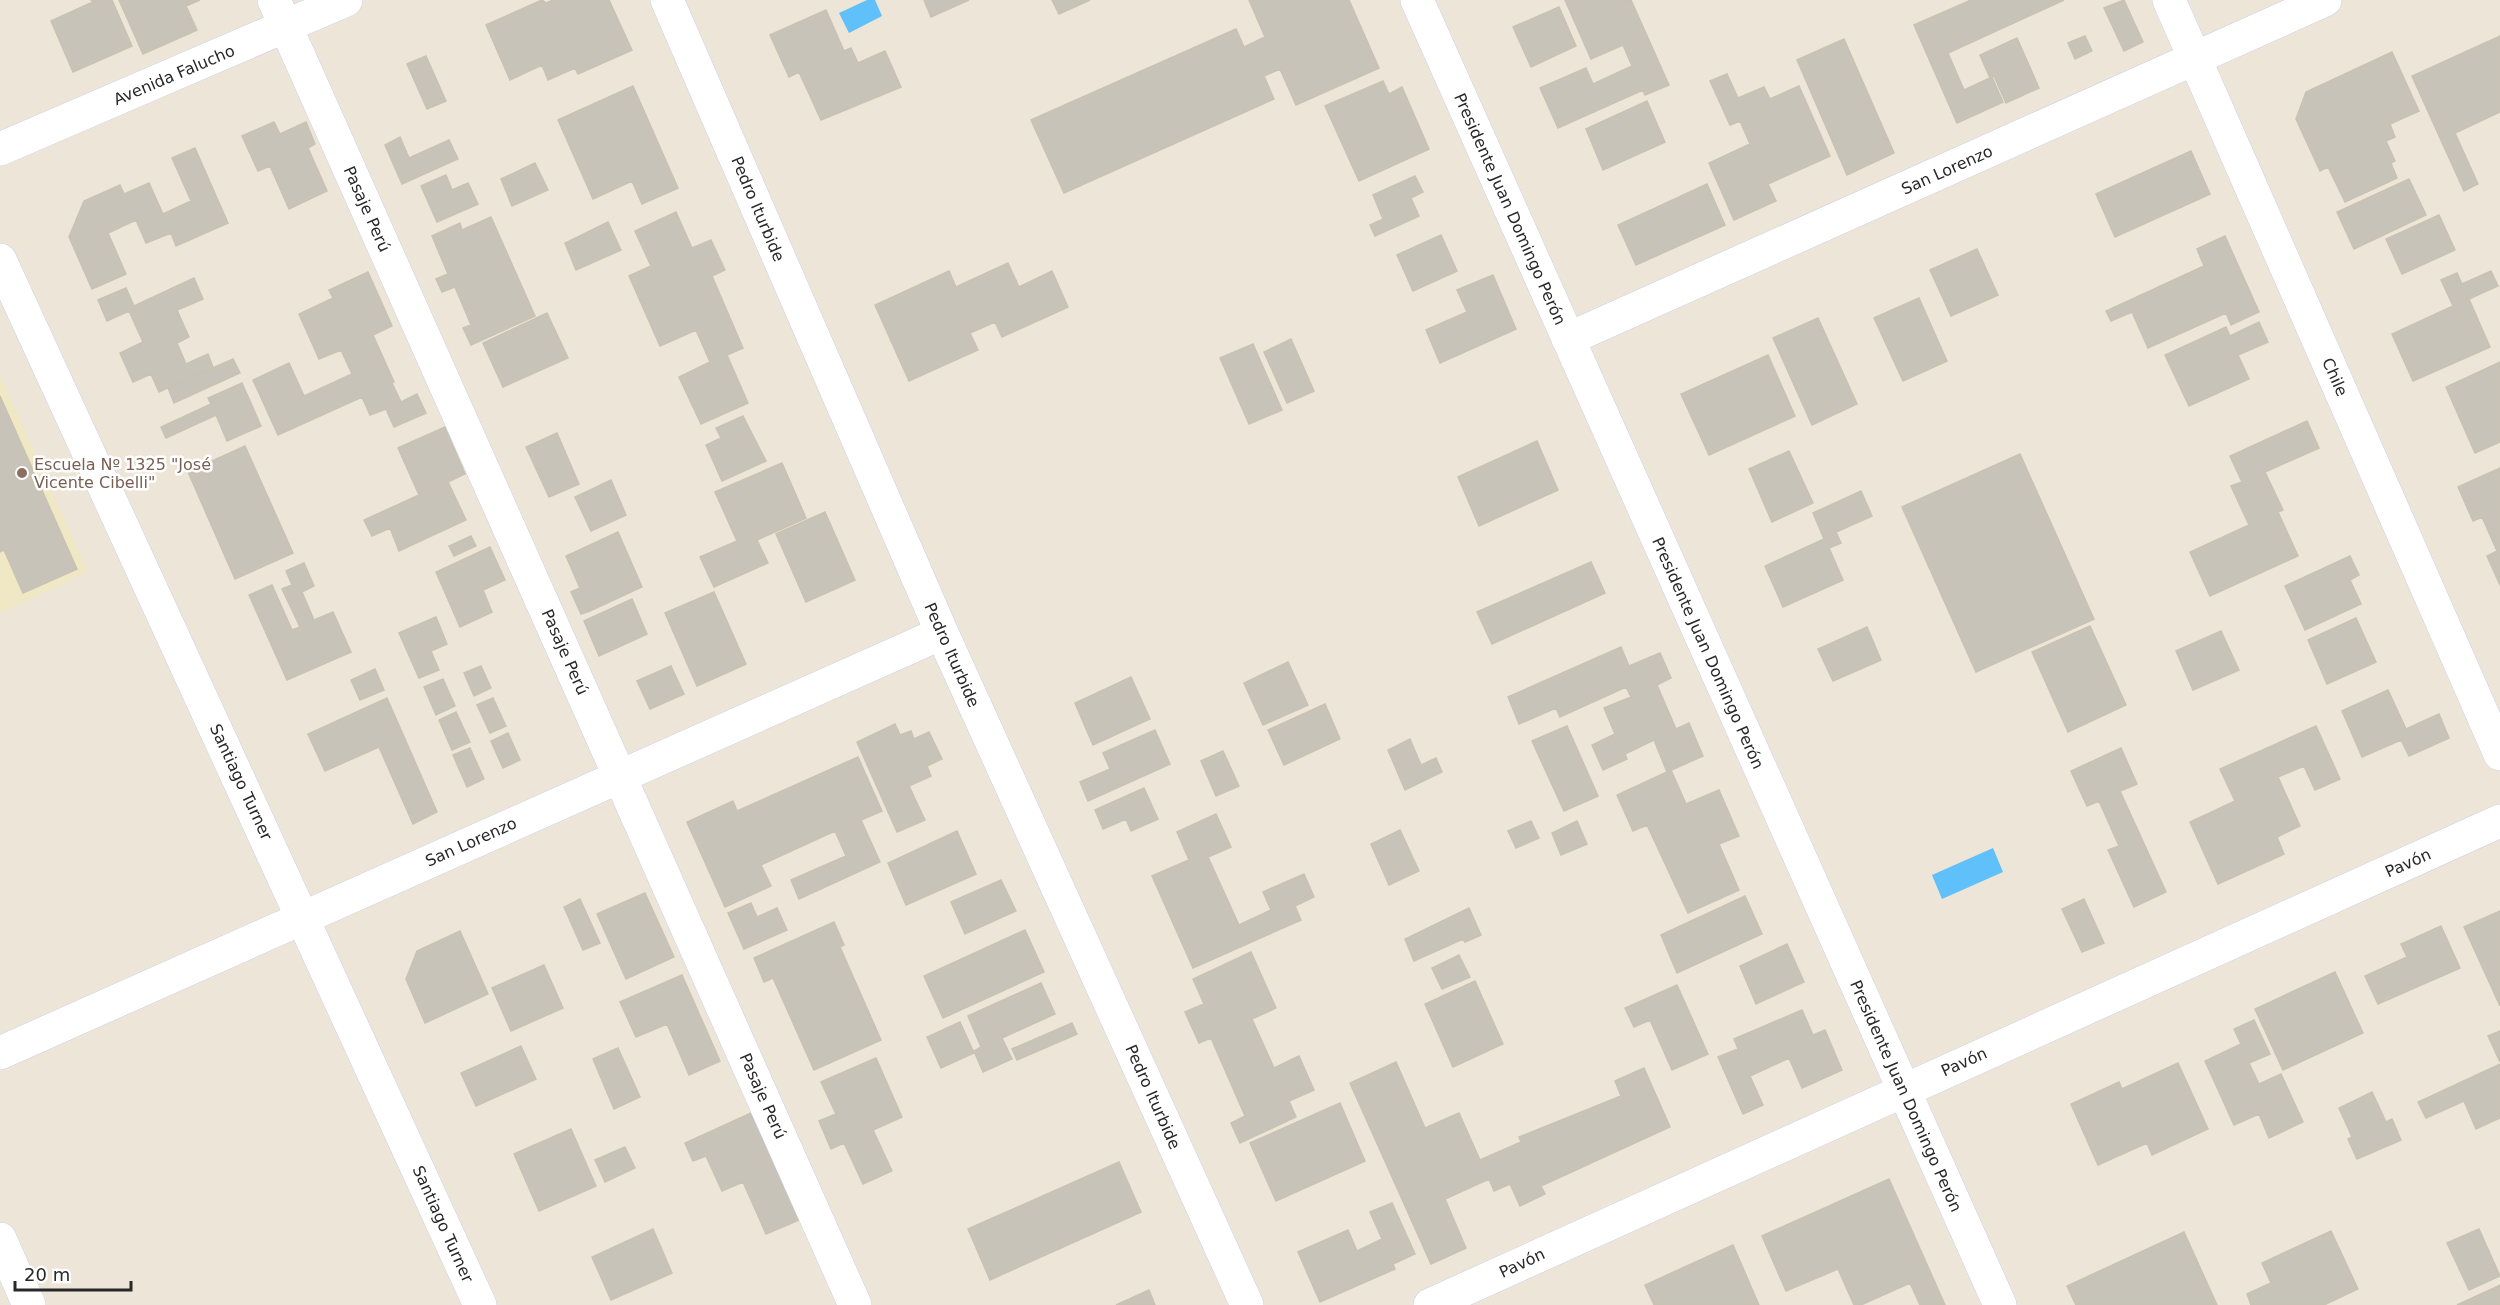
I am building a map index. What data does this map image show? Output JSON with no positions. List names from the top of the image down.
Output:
{
  "streets": {
    "street": [
      "Avenida Falucho",
      "San Lorenzo",
      "Pasaje Perú",
      "Pedro Iturbide",
      "Presidente Juan Domingo Perón",
      "Chile",
      "Santiago Turner",
      "Pavón"
    ]
  },
  "crossings": [
    ["Avenida Falucho", "Pasaje Perú"],
    ["San Lorenzo", "Pasaje Perú"],
    ["San Lorenzo", "Pedro Iturbide"],
    ["San Lorenzo", "Presidente Juan Domingo Perón"],
    ["San Lorenzo", "Chile"],
    ["San Lorenzo", "Santiago Turner"],
    ["Presidente Juan Domingo Perón", "Pavón"]
  ],
  "places": ["Escuela Nº 1325 \"José Vicente Cibelli\""],
  "scale_bar": "20 m"
}
